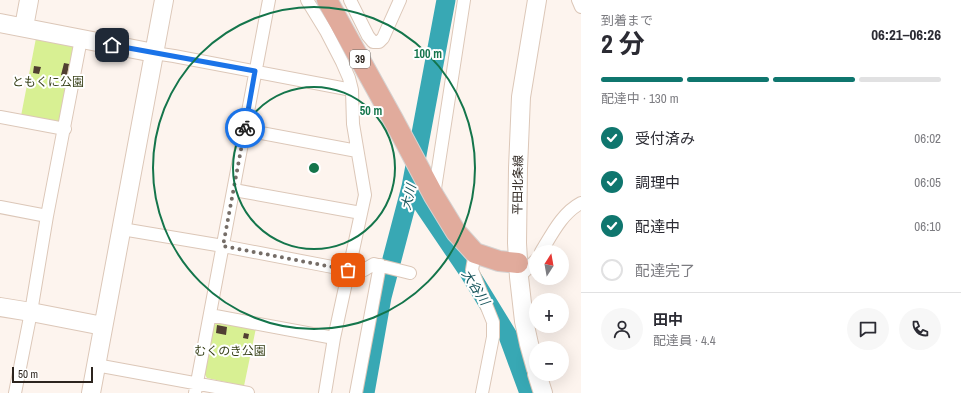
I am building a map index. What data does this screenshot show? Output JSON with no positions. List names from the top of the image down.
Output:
{
  "streets": {
    "main road": ["39"],
    "street": ["平田北条線"]
  },
  "water": ["大川", "大谷川"],
  "parks": ["ともくに公園", "むくのき公園"],
  "scale_bar": "50 m",
  "north": "top",
  "page": {
    "heading": ["2 分", "到着まで", "06:21–06:26"],
    "panel": ["田中", "配達員 · 4.4"],
    "bar": "配達中 · 130 m",
    "list": [
      ["受付済み", "06:02"],
      ["調理中", "06:05"],
      ["配達中", "06:10"],
      "配達完了"
    ],
    "map_buttons": ["+", "−"],
    "scale": "50 m"
  },
  "rings": ["100 m", "50 m"]
}
